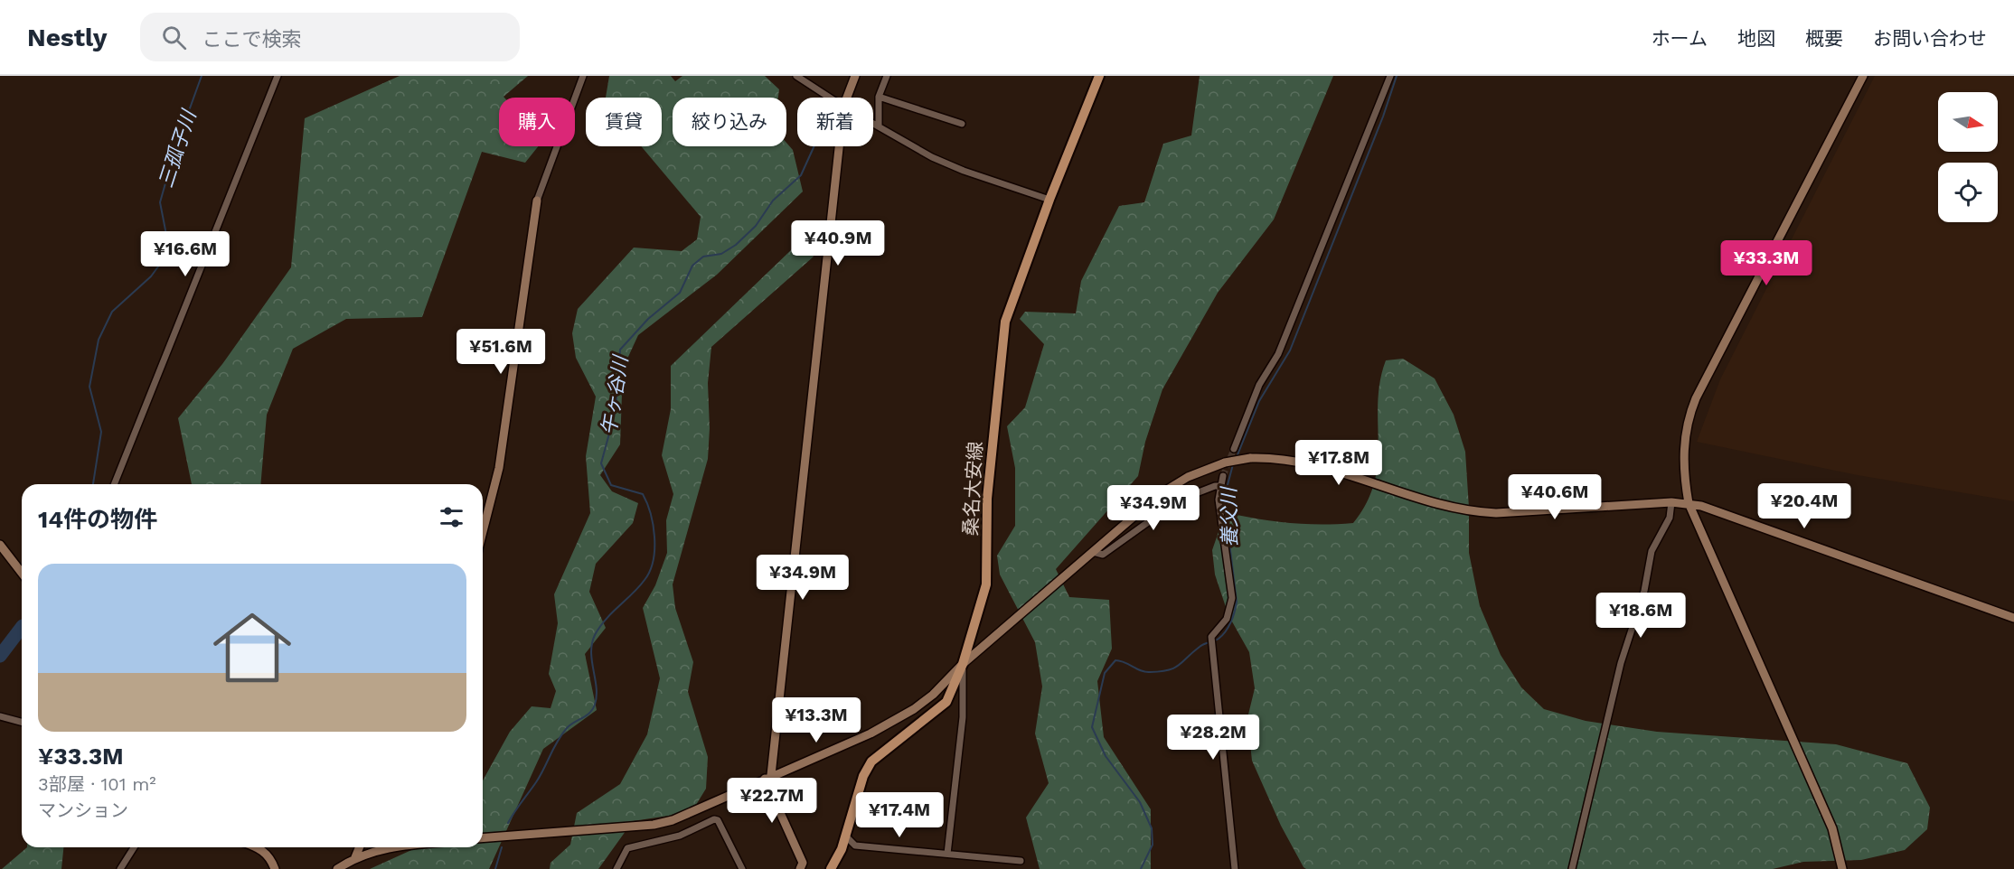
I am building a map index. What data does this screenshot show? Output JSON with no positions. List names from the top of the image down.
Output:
{
  "streets": {
    "main road": ["桑名大安線"]
  },
  "water": ["三孤子川", "午ヶ谷川", "養父川"],
  "north": "right",
  "page": {
    "header": "Nestly",
    "search": "ここで検索",
    "nav": [
      "ホーム",
      "地図",
      "概要",
      "お問い合わせ"
    ],
    "chip": [
      "購入",
      "賃貸",
      "絞り込み",
      "新着"
    ],
    "price": [
      "¥40.9M",
      "¥16.6M",
      "¥33.3M",
      "¥51.6M",
      "¥17.8M",
      "¥40.6M",
      "¥20.4M",
      "¥34.9M",
      "¥34.9M",
      "¥18.6M",
      "¥13.3M",
      "¥28.2M",
      "¥22.7M",
      "¥17.4M"
    ],
    "heading": "14件の物件",
    "list": [
      {
        "name": "¥33.3M",
        "note": "3部屋 · 101 m² · マンション"
      }
    ]
  }
}
